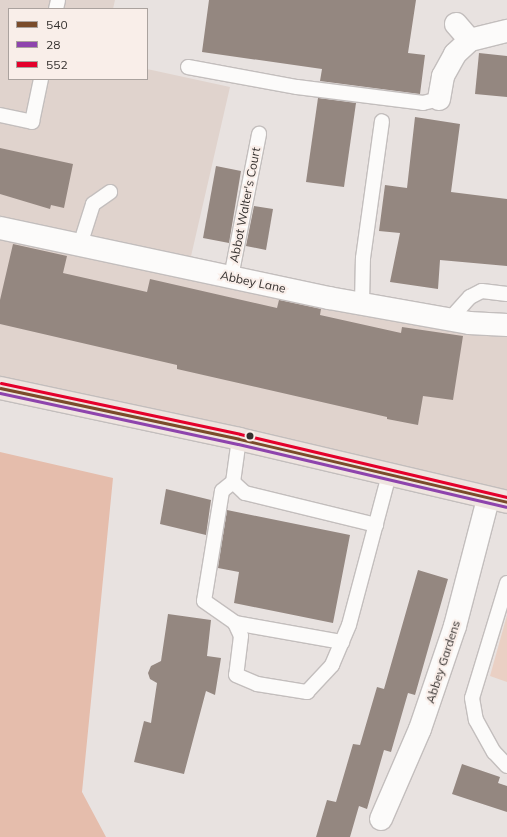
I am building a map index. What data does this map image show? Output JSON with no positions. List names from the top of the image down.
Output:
{
  "streets": {
    "street": ["Abbey Lane", "Abbey Gardens"],
    "lane": ["Abbot Walter's Court"]
  },
  "crossings": [
    ["Abbot Walter's Court", "Abbey Lane"]
  ],
  "lines": ["transit line 552", "transit line 540", "transit line 28"],
  "legend": ["540", "28", "552"]
}
